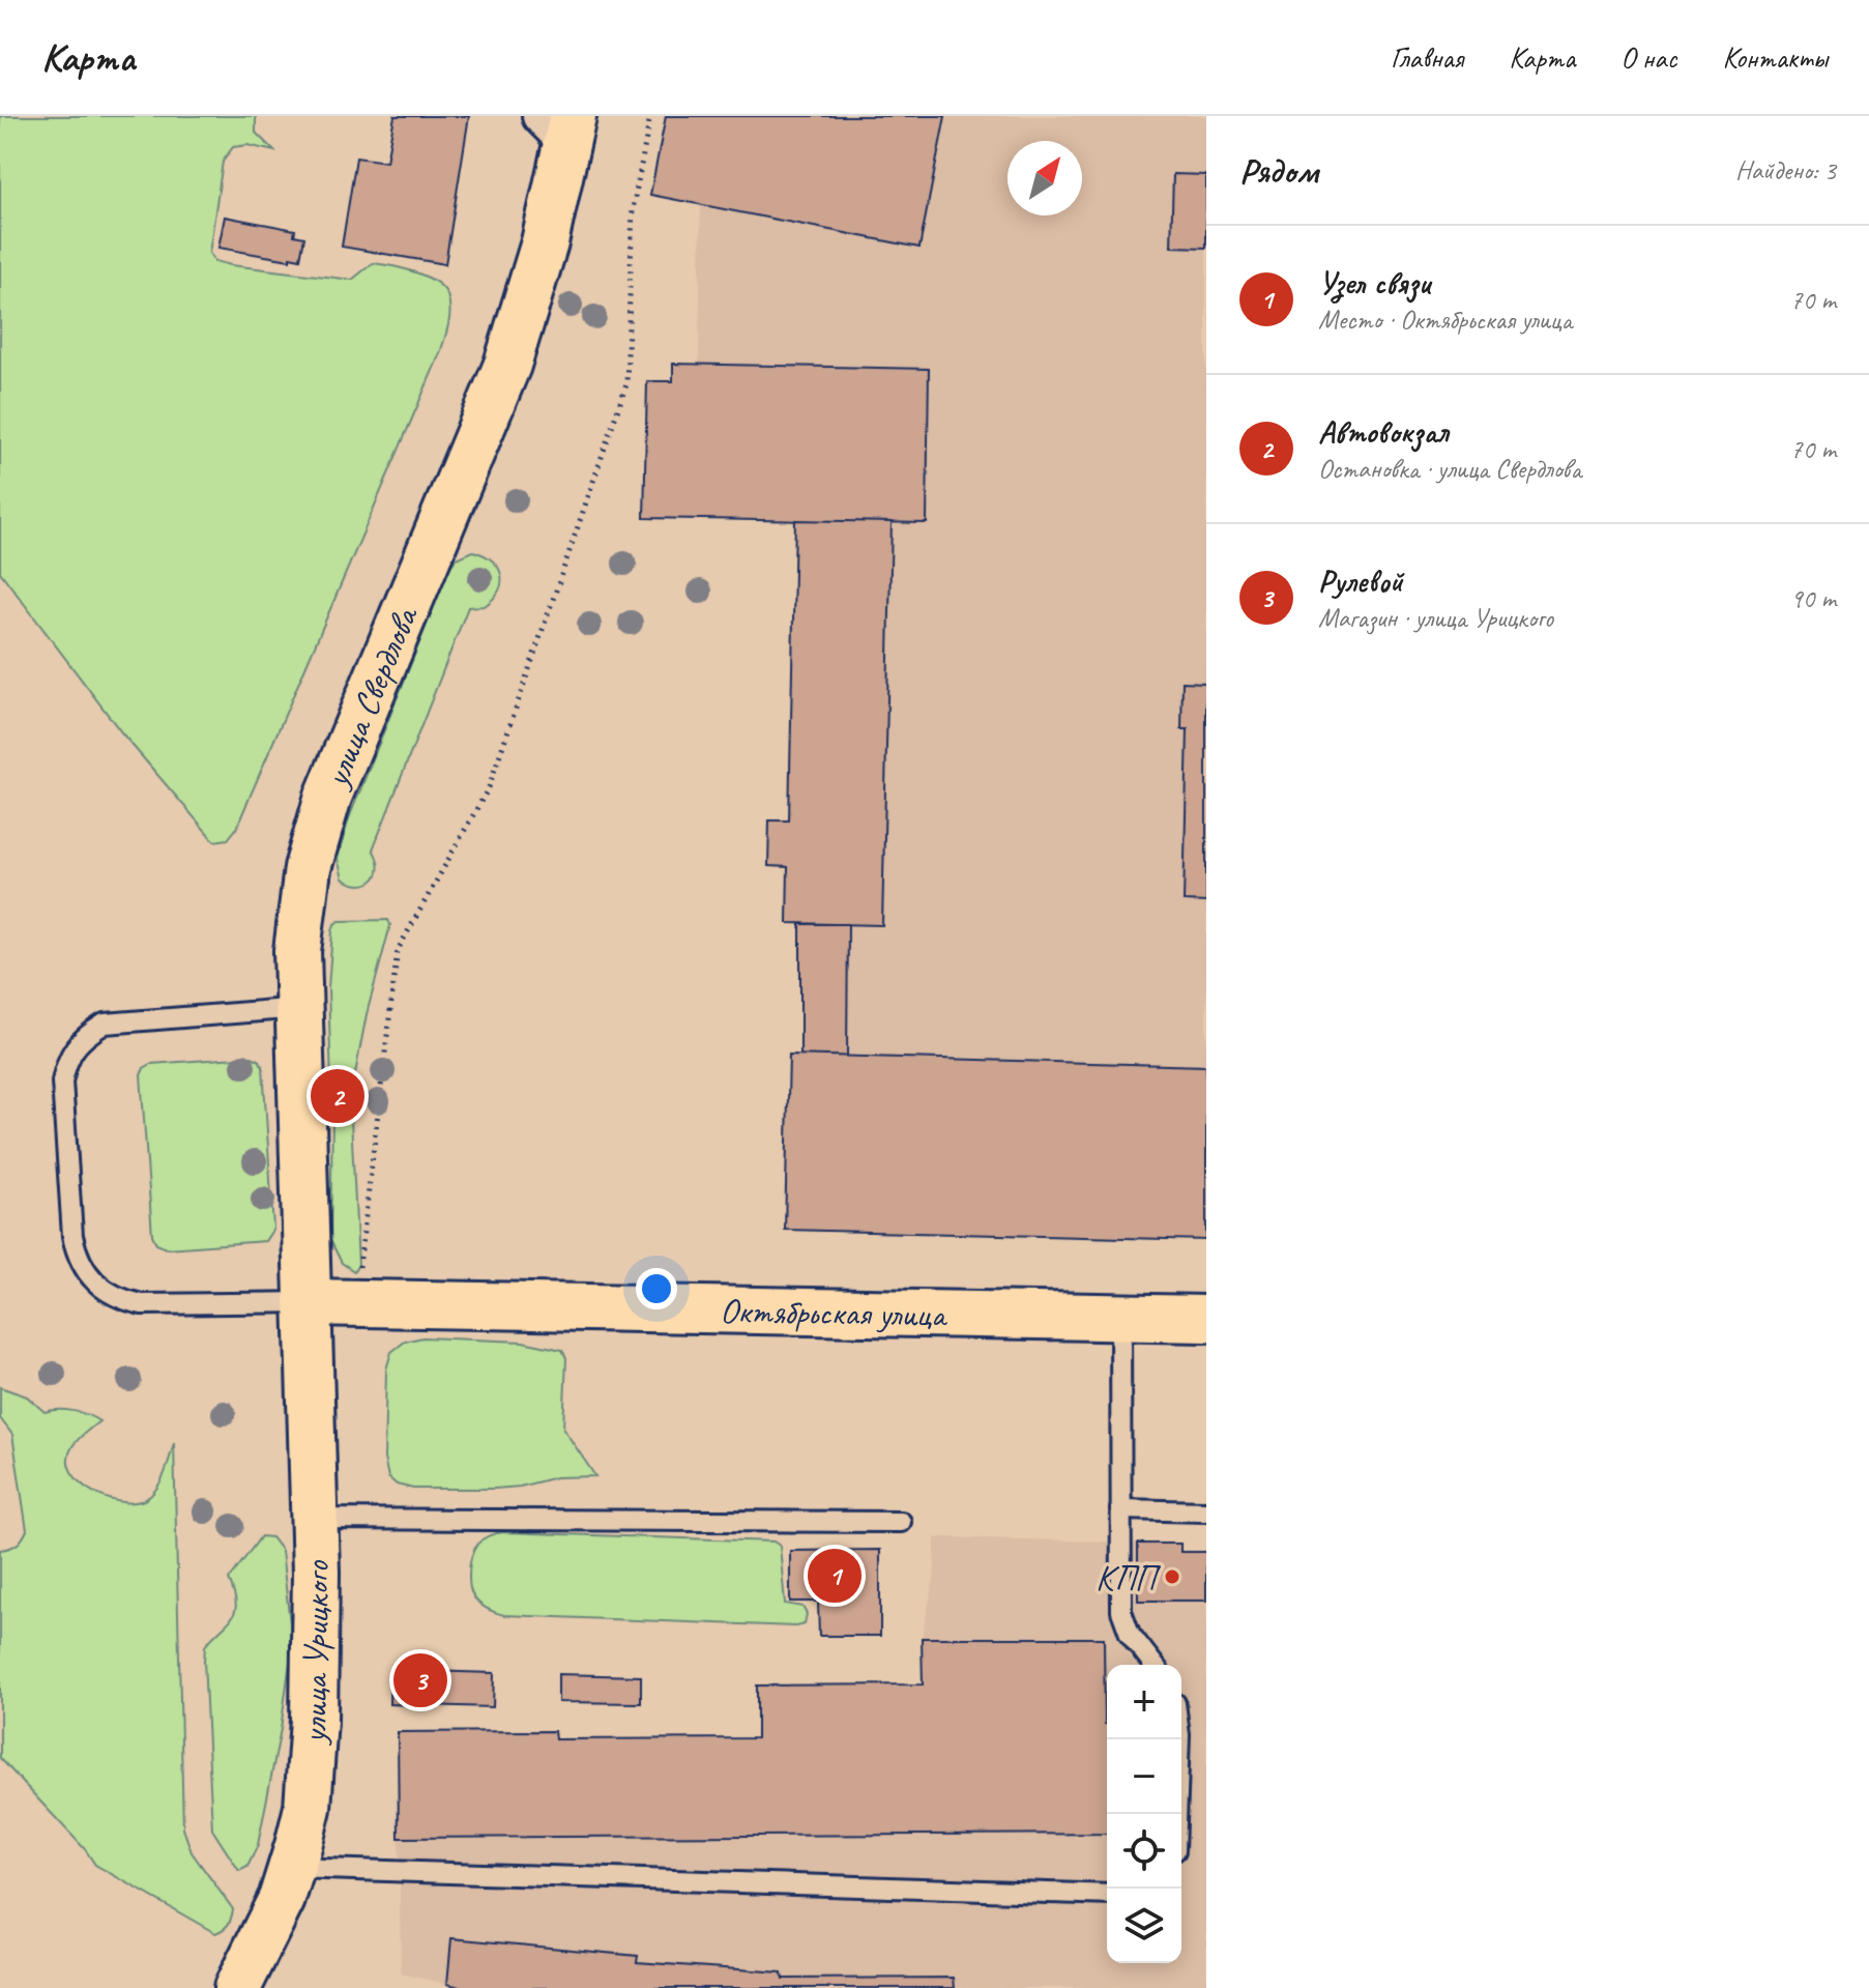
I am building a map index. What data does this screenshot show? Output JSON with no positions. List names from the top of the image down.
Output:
{
  "streets": {
    "main road": ["улица Свердлова", "Октябрьская улица", "улица Урицкого"]
  },
  "crossings": [
    ["улица Свердлова", "Октябрьская улица"],
    ["улица Свердлова", "улица Урицкого"],
    ["Октябрьская улица", "улица Урицкого"]
  ],
  "places": ["КПП"],
  "north": "top right",
  "page": {
    "header": "Карта",
    "nav": [
      "Главная",
      "Карта",
      "О нас",
      "Контакты"
    ],
    "heading": ["Рядом", "Найдено: 3"],
    "list": [
      {
        "mark": "1",
        "name": "Узел связи",
        "note": "Место · Октябрьская улица",
        "value": "70 m"
      },
      {
        "mark": "2",
        "name": "Автовокзал",
        "note": "Остановка · улица Свердлова",
        "value": "70 m"
      },
      {
        "mark": "3",
        "name": "Рулевой",
        "note": "Магазин · улица Урицкого",
        "value": "90 m"
      }
    ],
    "pins": ["2", "1", "3"],
    "map_buttons": ["+", "−"]
  }
}
